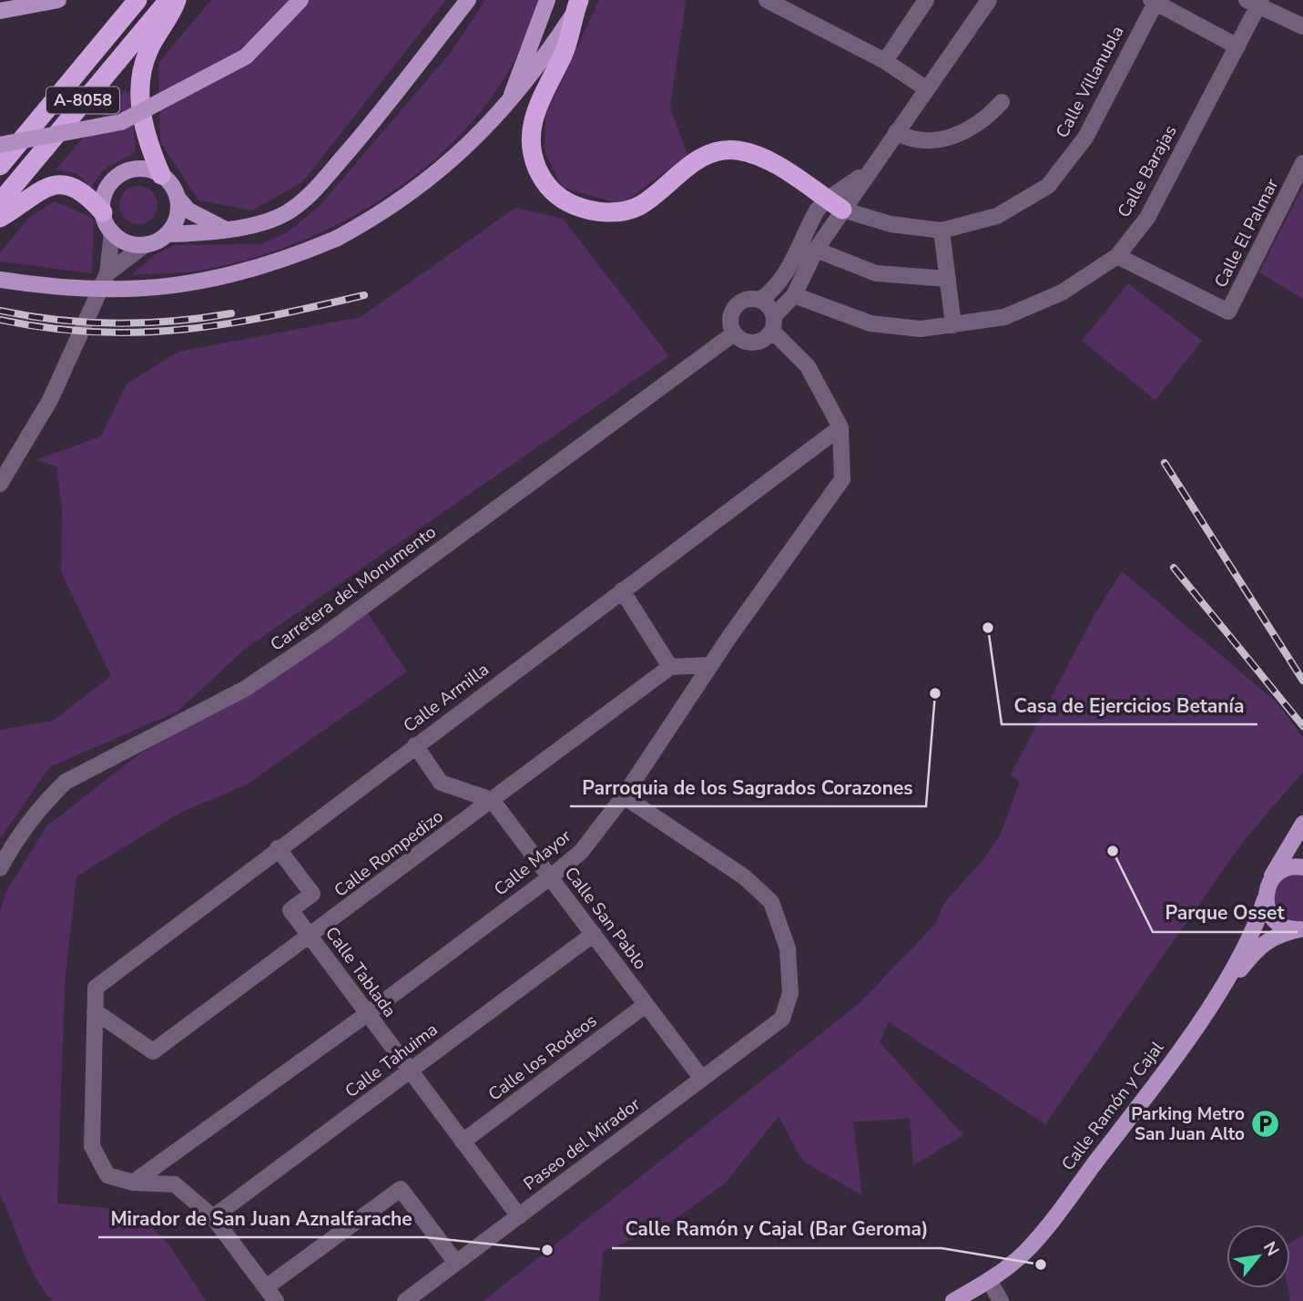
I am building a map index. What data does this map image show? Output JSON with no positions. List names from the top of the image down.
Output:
{
  "streets": {
    "highway": ["A-8058"],
    "main road": ["Calle Ramón y Cajal"],
    "street": [
      "Calle Villanubla",
      "Calle Barajas",
      "Calle El Palmar",
      "Carretera del Monumento",
      "Calle Armilla",
      "Calle Rompedizo",
      "Calle Mayor",
      "Calle San Pablo",
      "Calle Tablada",
      "Calle los Rodeos",
      "Calle Tahuima",
      "Paseo del Mirador"
    ]
  },
  "crossings": [
    ["Calle Barajas", "Calle El Palmar"],
    ["Calle Armilla", "Calle Rompedizo"],
    ["Calle Armilla", "Calle Mayor"],
    ["Calle Armilla", "Calle Tablada"],
    ["Calle Rompedizo", "Calle San Pablo"],
    ["Calle Rompedizo", "Calle Tablada"],
    ["Calle Mayor", "Calle San Pablo"],
    ["Calle Mayor", "Calle Tablada"],
    ["Calle Mayor", "Paseo del Mirador"],
    ["Calle San Pablo", "Calle los Rodeos"],
    ["Calle San Pablo", "Calle Tahuima"],
    ["Calle San Pablo", "Paseo del Mirador"],
    ["Calle Tablada", "Calle los Rodeos"],
    ["Calle Tablada", "Calle Tahuima"],
    ["Calle Tablada", "Paseo del Mirador"]
  ],
  "places": {
    "other": [
      "Casa de Ejercicios Betanía",
      "Parroquia de los Sagrados Corazones",
      "Parque Osset",
      "Mirador de San Juan Aznalfarache",
      "Calle Ramón y Cajal (Bar Geroma)"
    ],
    "parking": ["Parking Metro San Juan Alto"]
  },
  "north": "top right"
}
